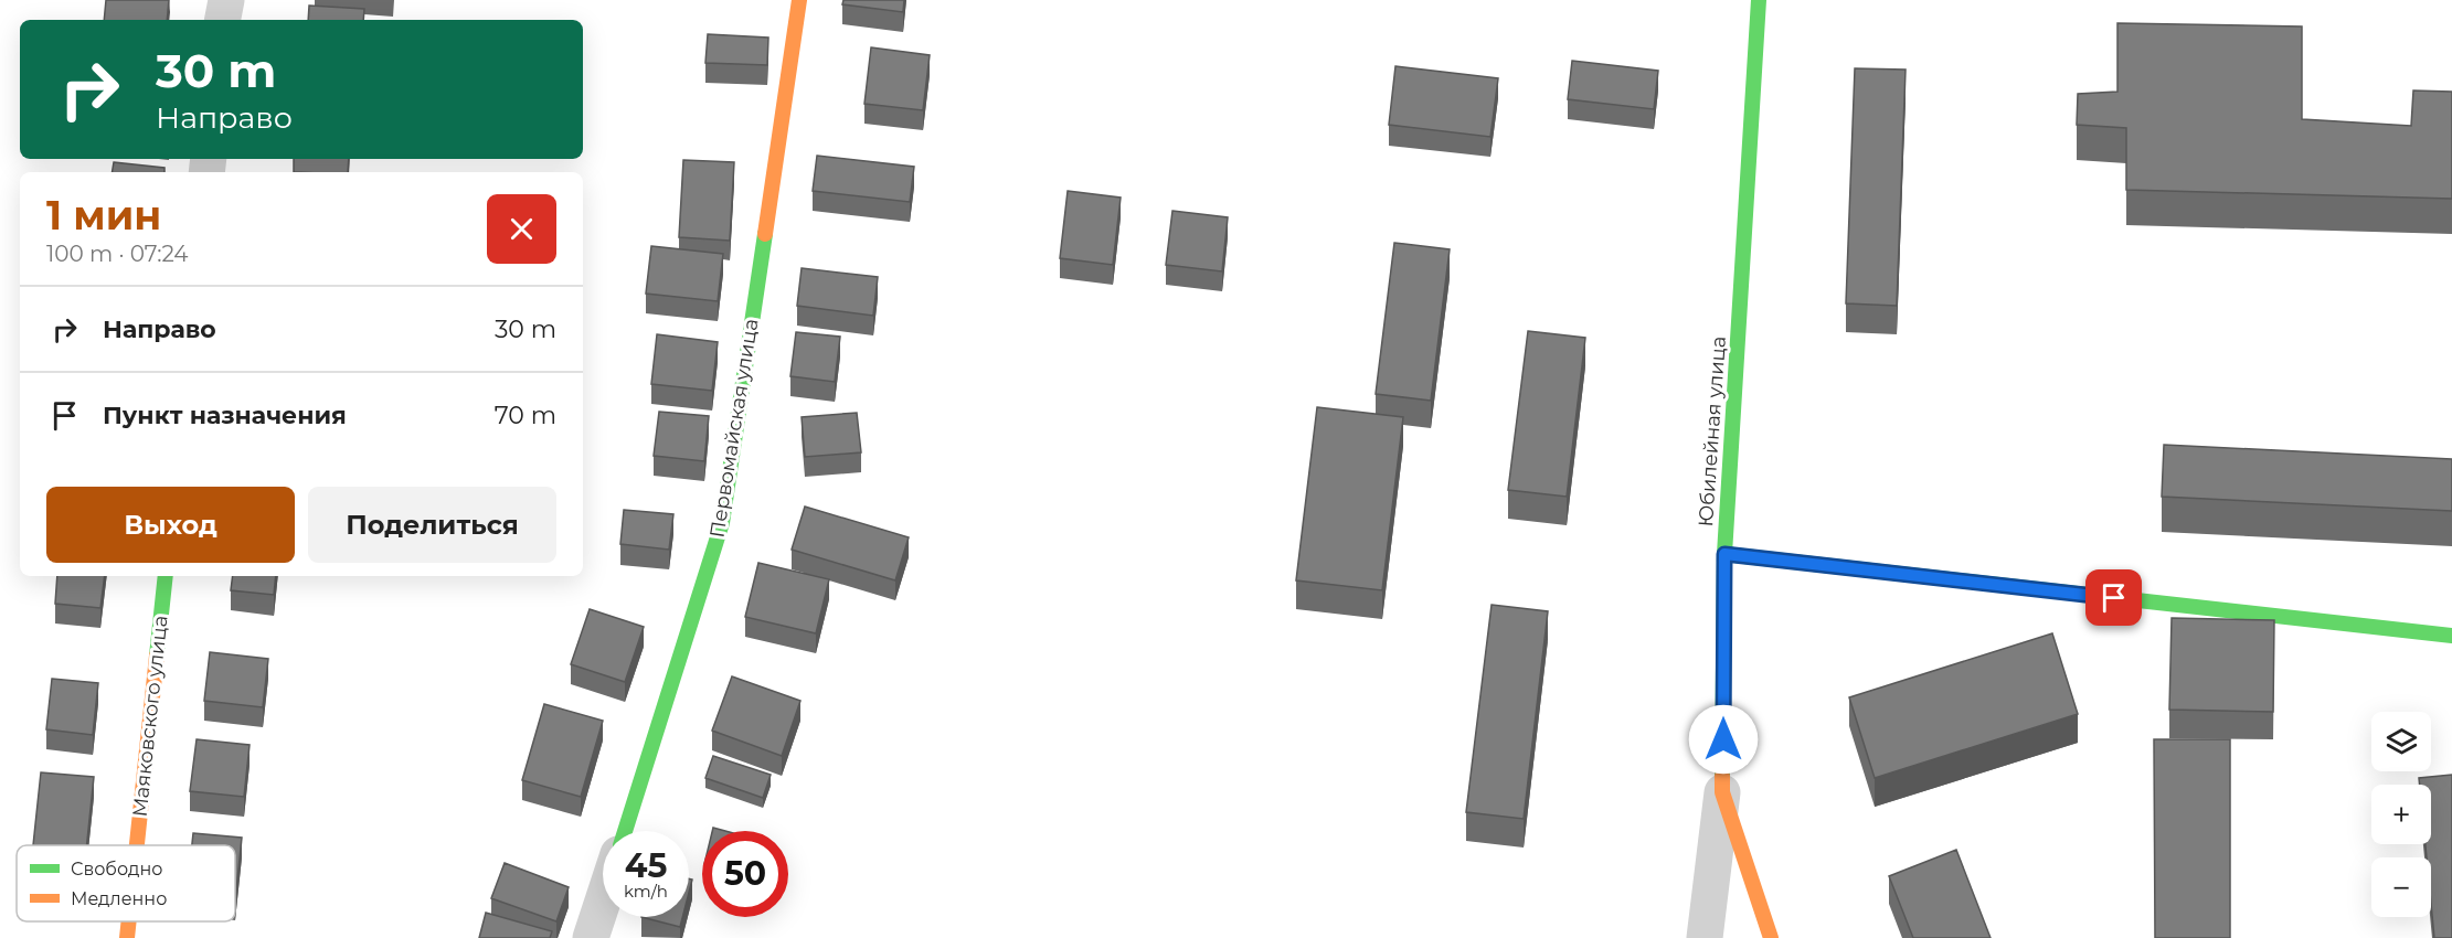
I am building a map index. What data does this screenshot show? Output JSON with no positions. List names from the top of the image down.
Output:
{
  "streets": {
    "street": ["Первомайская улица", "Юбилейная улица", "Маяковского улица"]
  },
  "legend": ["Свободно", "Медленно"],
  "page": {
    "turn": ["30 m", "Направо"],
    "heading": ["1 мин", "100 m · 07:24"],
    "list": [
      {
        "name": "Направо",
        "value": "30 m"
      },
      {
        "name": "Пункт назначения",
        "value": "70 m"
      }
    ],
    "buttons": ["Выход", "Поделиться"],
    "map_buttons": ["+", "−"],
    "speed": "45 km/h",
    "limit": "50"
  }
}
